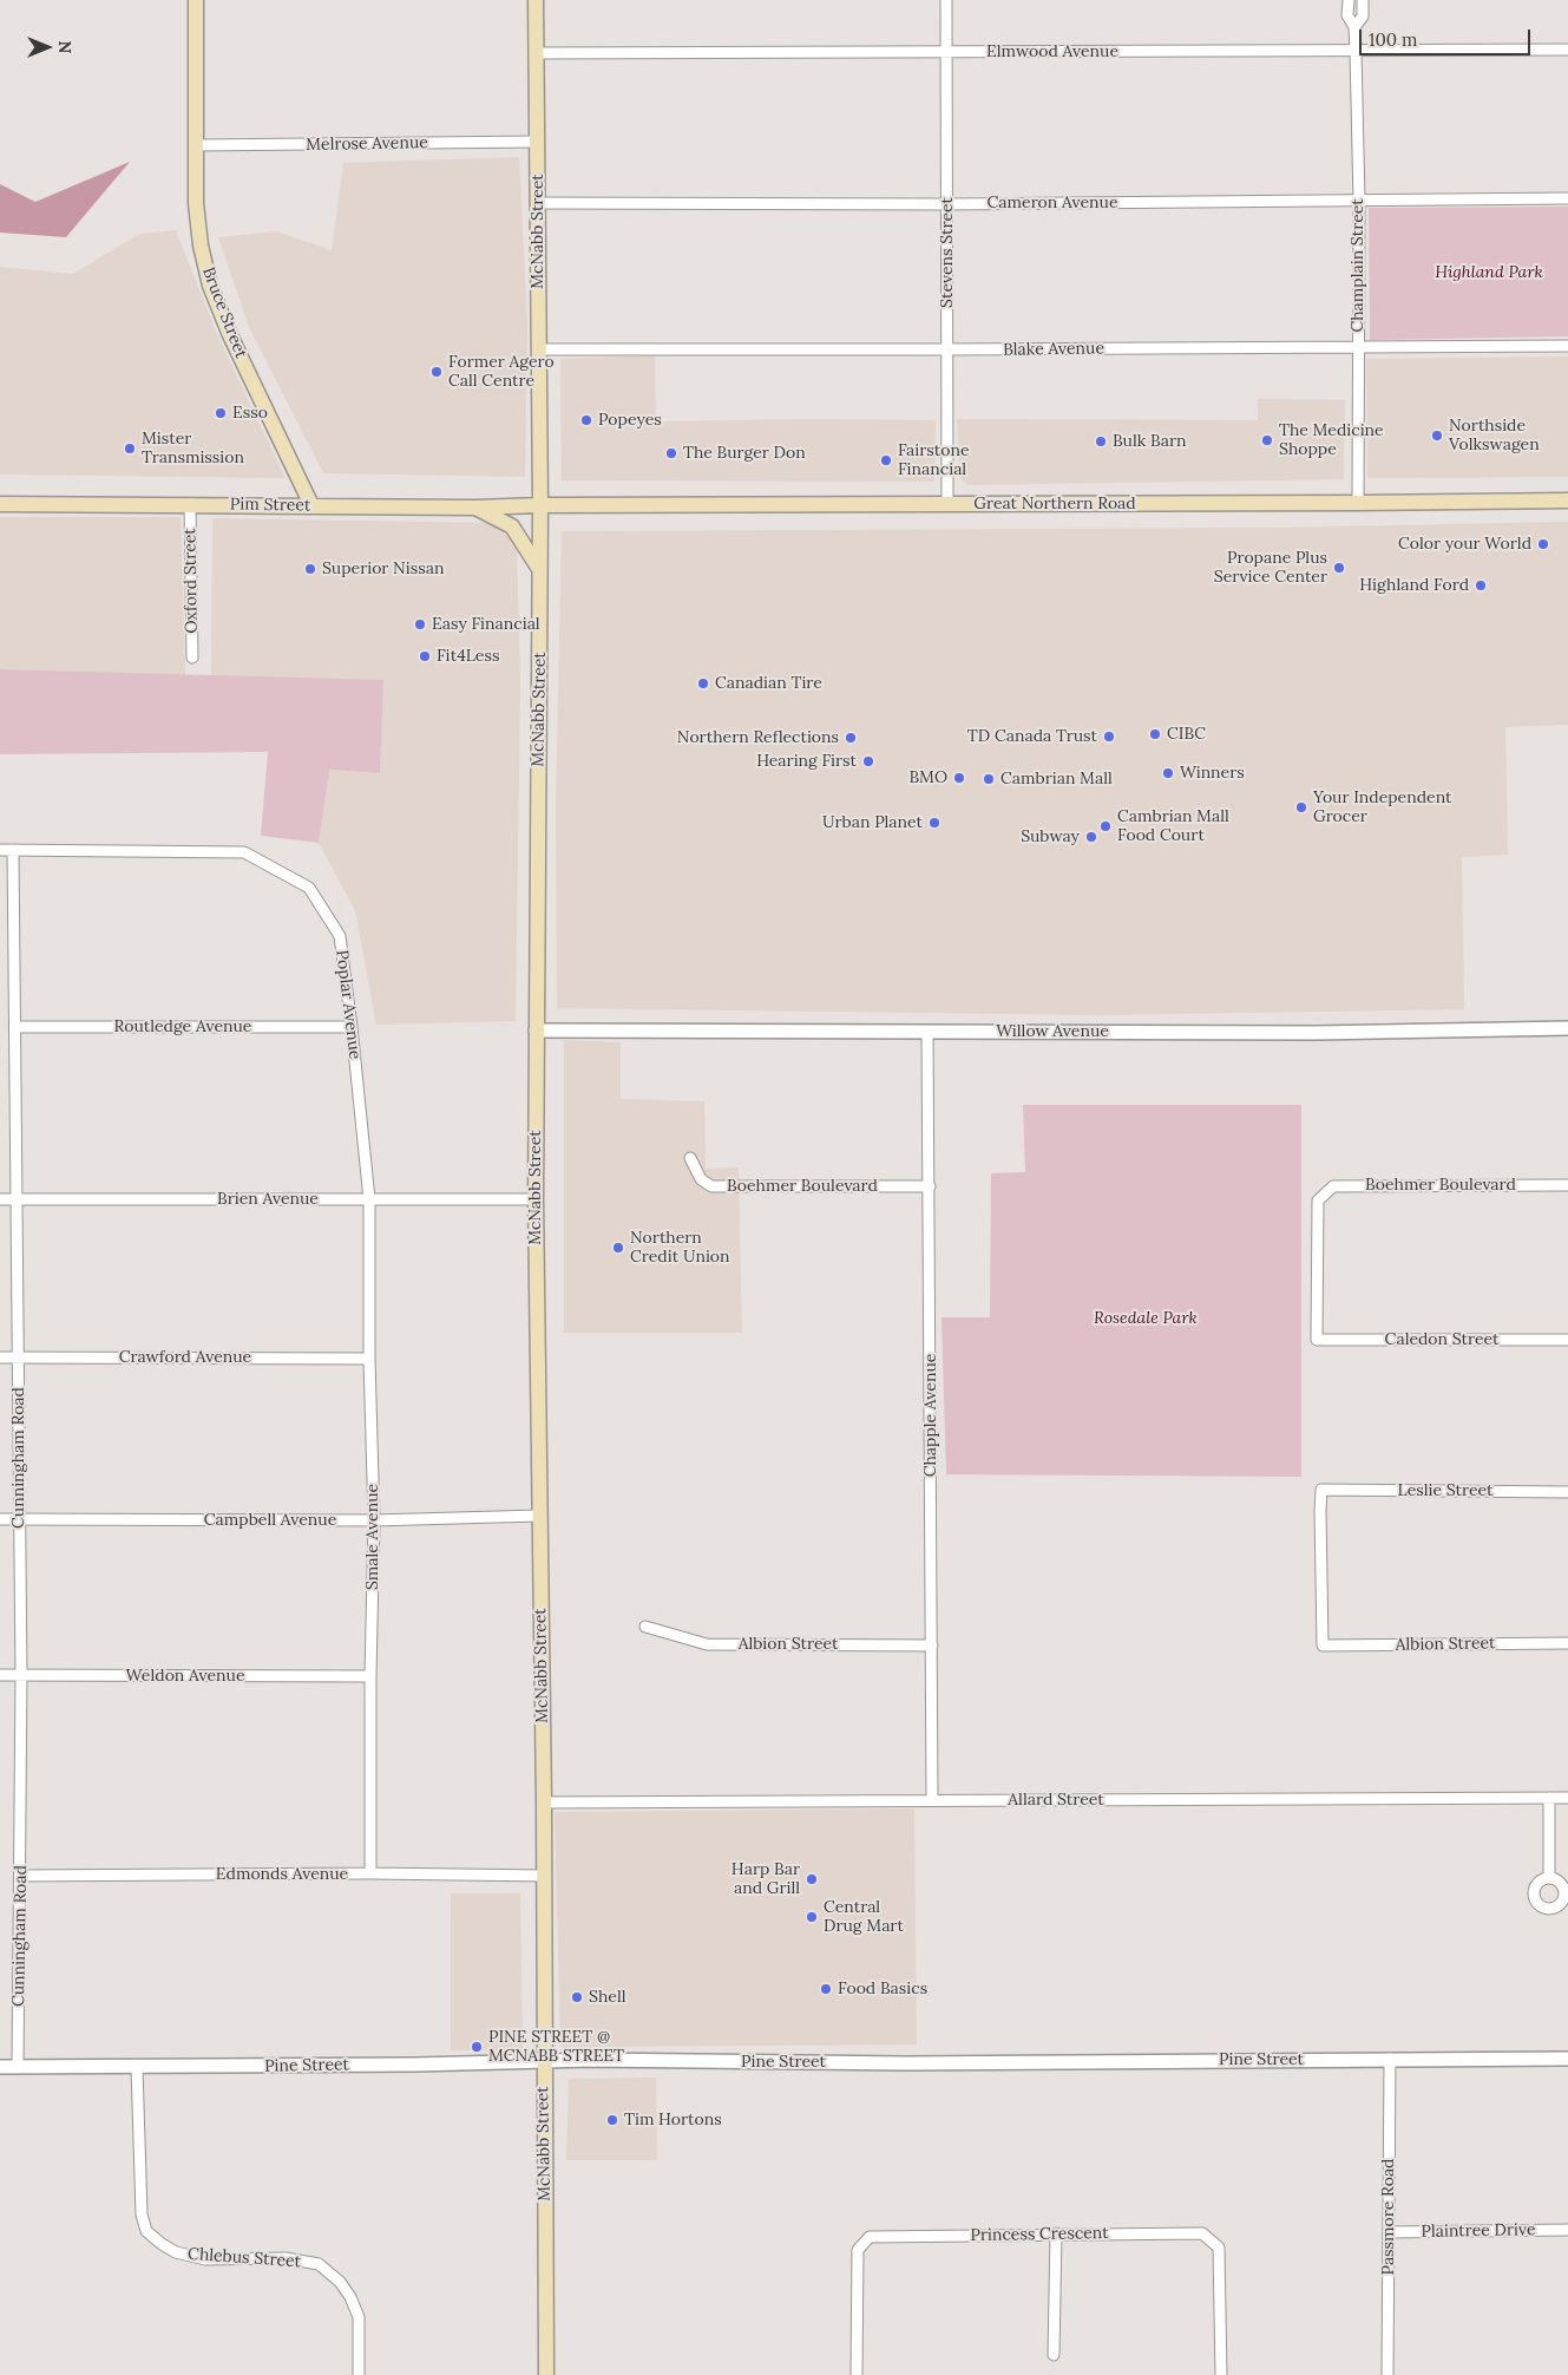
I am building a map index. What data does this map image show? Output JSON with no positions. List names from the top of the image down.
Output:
{
  "streets": {
    "main road": [
      "McNabb Street",
      "Bruce Street",
      "Great Northern Road",
      "Pim Street"
    ],
    "street": [
      "Elmwood Avenue",
      "Melrose Avenue",
      "Cameron Avenue",
      "Stevens Street",
      "Champlain Street",
      "Blake Avenue",
      "Oxford Street",
      "Poplar Avenue",
      "Routledge Avenue",
      "Willow Avenue",
      "Boehmer Boulevard",
      "Brien Avenue",
      "Caledon Street",
      "Crawford Avenue",
      "Chapple Avenue",
      "Cunningham Road",
      "Leslie Street",
      "Campbell Avenue",
      "Smale Avenue",
      "Albion Street",
      "Weldon Avenue",
      "Allard Street",
      "Edmonds Avenue",
      "Pine Street",
      "Passmore Road",
      "Plaintree Drive",
      "Princess Crescent",
      "Chlebus Street"
    ]
  },
  "crossings": [
    ["Elmwood Avenue", "McNabb Street"],
    ["Elmwood Avenue", "Stevens Street"],
    ["Elmwood Avenue", "Champlain Street"],
    ["Melrose Avenue", "McNabb Street"],
    ["Melrose Avenue", "Bruce Street"],
    ["Cameron Avenue", "McNabb Street"],
    ["Cameron Avenue", "Stevens Street"],
    ["Cameron Avenue", "Champlain Street"],
    ["McNabb Street", "Blake Avenue"],
    ["McNabb Street", "Great Northern Road"],
    ["McNabb Street", "Pim Street"],
    ["McNabb Street", "Willow Avenue"],
    ["McNabb Street", "Brien Avenue"],
    ["McNabb Street", "Campbell Avenue"],
    ["McNabb Street", "Allard Street"],
    ["McNabb Street", "Edmonds Avenue"],
    ["McNabb Street", "Pine Street"],
    ["Stevens Street", "Blake Avenue"],
    ["Stevens Street", "Great Northern Road"],
    ["Champlain Street", "Blake Avenue"],
    ["Champlain Street", "Great Northern Road"],
    ["Bruce Street", "Pim Street"],
    ["Great Northern Road", "Pim Street"],
    ["Pim Street", "Oxford Street"],
    ["Poplar Avenue", "Routledge Avenue"],
    ["Poplar Avenue", "Brien Avenue"],
    ["Poplar Avenue", "Cunningham Road"],
    ["Poplar Avenue", "Smale Avenue"],
    ["Routledge Avenue", "Cunningham Road"],
    ["Willow Avenue", "Chapple Avenue"],
    ["Boehmer Boulevard", "Caledon Street"],
    ["Boehmer Boulevard", "Chapple Avenue"],
    ["Brien Avenue", "Cunningham Road"],
    ["Brien Avenue", "Smale Avenue"],
    ["Crawford Avenue", "Cunningham Road"],
    ["Crawford Avenue", "Smale Avenue"],
    ["Chapple Avenue", "Albion Street"],
    ["Chapple Avenue", "Allard Street"],
    ["Cunningham Road", "Campbell Avenue"],
    ["Cunningham Road", "Weldon Avenue"],
    ["Cunningham Road", "Edmonds Avenue"],
    ["Cunningham Road", "Pine Street"],
    ["Leslie Street", "Albion Street"],
    ["Campbell Avenue", "Smale Avenue"],
    ["Smale Avenue", "Weldon Avenue"],
    ["Smale Avenue", "Edmonds Avenue"],
    ["Pine Street", "Passmore Road"],
    ["Pine Street", "Chlebus Street"],
    ["Passmore Road", "Plaintree Drive"]
  ],
  "parks": ["Highland Park", "Rosedale Park"],
  "places": [
    "Former Agero Call Centre",
    "Esso",
    "Popeyes",
    "Northside Volkswagen",
    "The Medicine Shoppe",
    "Bulk Barn",
    "Mister Transmission",
    "The Burger Don",
    "Fairstone Financial",
    "Color your World",
    "Propane Plus Service Center",
    "Superior Nissan",
    "Highland Ford",
    "Easy Financial",
    "Fit4Less",
    "Canadian Tire",
    "CIBC",
    "TD Canada Trust",
    "Northern Reflections",
    "Hearing First",
    "Winners",
    "BMO",
    "Cambrian Mall",
    "Your Independent Grocer",
    "Urban Planet",
    "Cambrian Mall Food Court",
    "Subway",
    "Northern Credit Union",
    "Harp Bar and Grill",
    "Central Drug Mart",
    "Food Basics",
    "Shell",
    "PINE STREET @ MCNABB STREET",
    "Tim Hortons"
  ],
  "scale_bar": "100 m",
  "north": "right"
}
